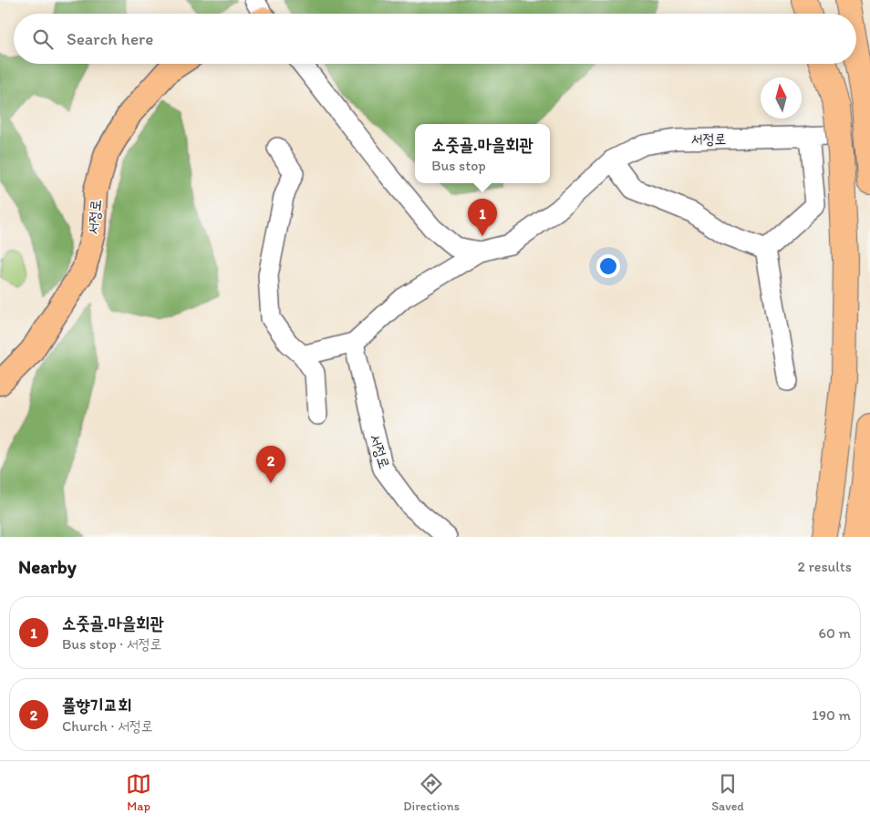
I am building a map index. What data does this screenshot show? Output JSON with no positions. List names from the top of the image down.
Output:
{
  "streets": {
    "main road": ["서정로"]
  },
  "north": "top",
  "page": {
    "search": "Search here",
    "popup": ["소줏골.마을회관", "Bus stop"],
    "pins": ["1", "2"],
    "heading": ["Nearby", "2 results"],
    "list": [
      {
        "mark": "1",
        "name": "소줏골.마을회관",
        "note": "Bus stop · 서정로",
        "value": "60 m"
      },
      {
        "mark": "2",
        "name": "풀향기교회",
        "note": "Church · 서정로",
        "value": "190 m"
      }
    ],
    "nav": ["Map", "Directions", "Saved"]
  }
}
